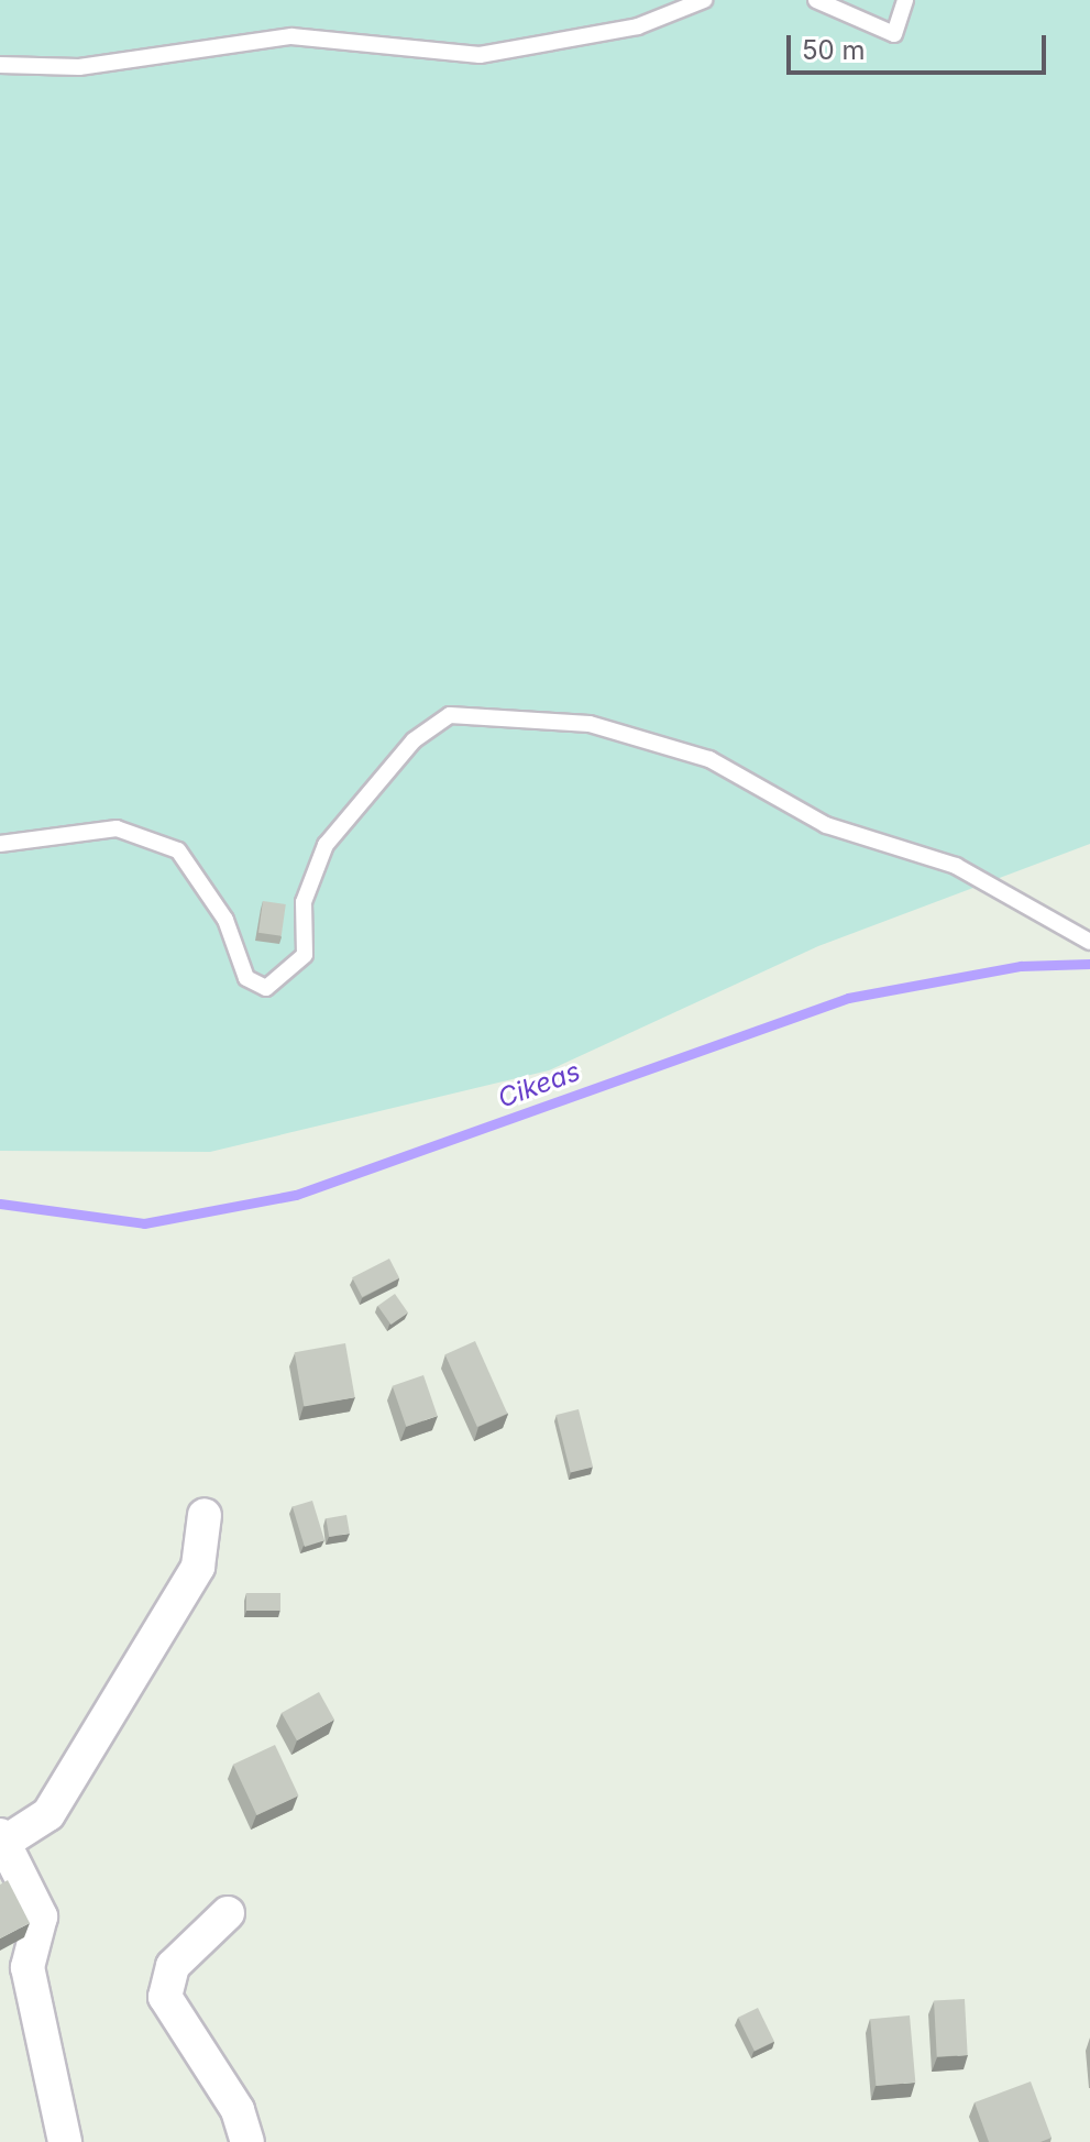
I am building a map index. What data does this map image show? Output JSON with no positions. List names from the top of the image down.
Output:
{
  "water": ["Cikeas"],
  "scale_bar": "50 m"
}
